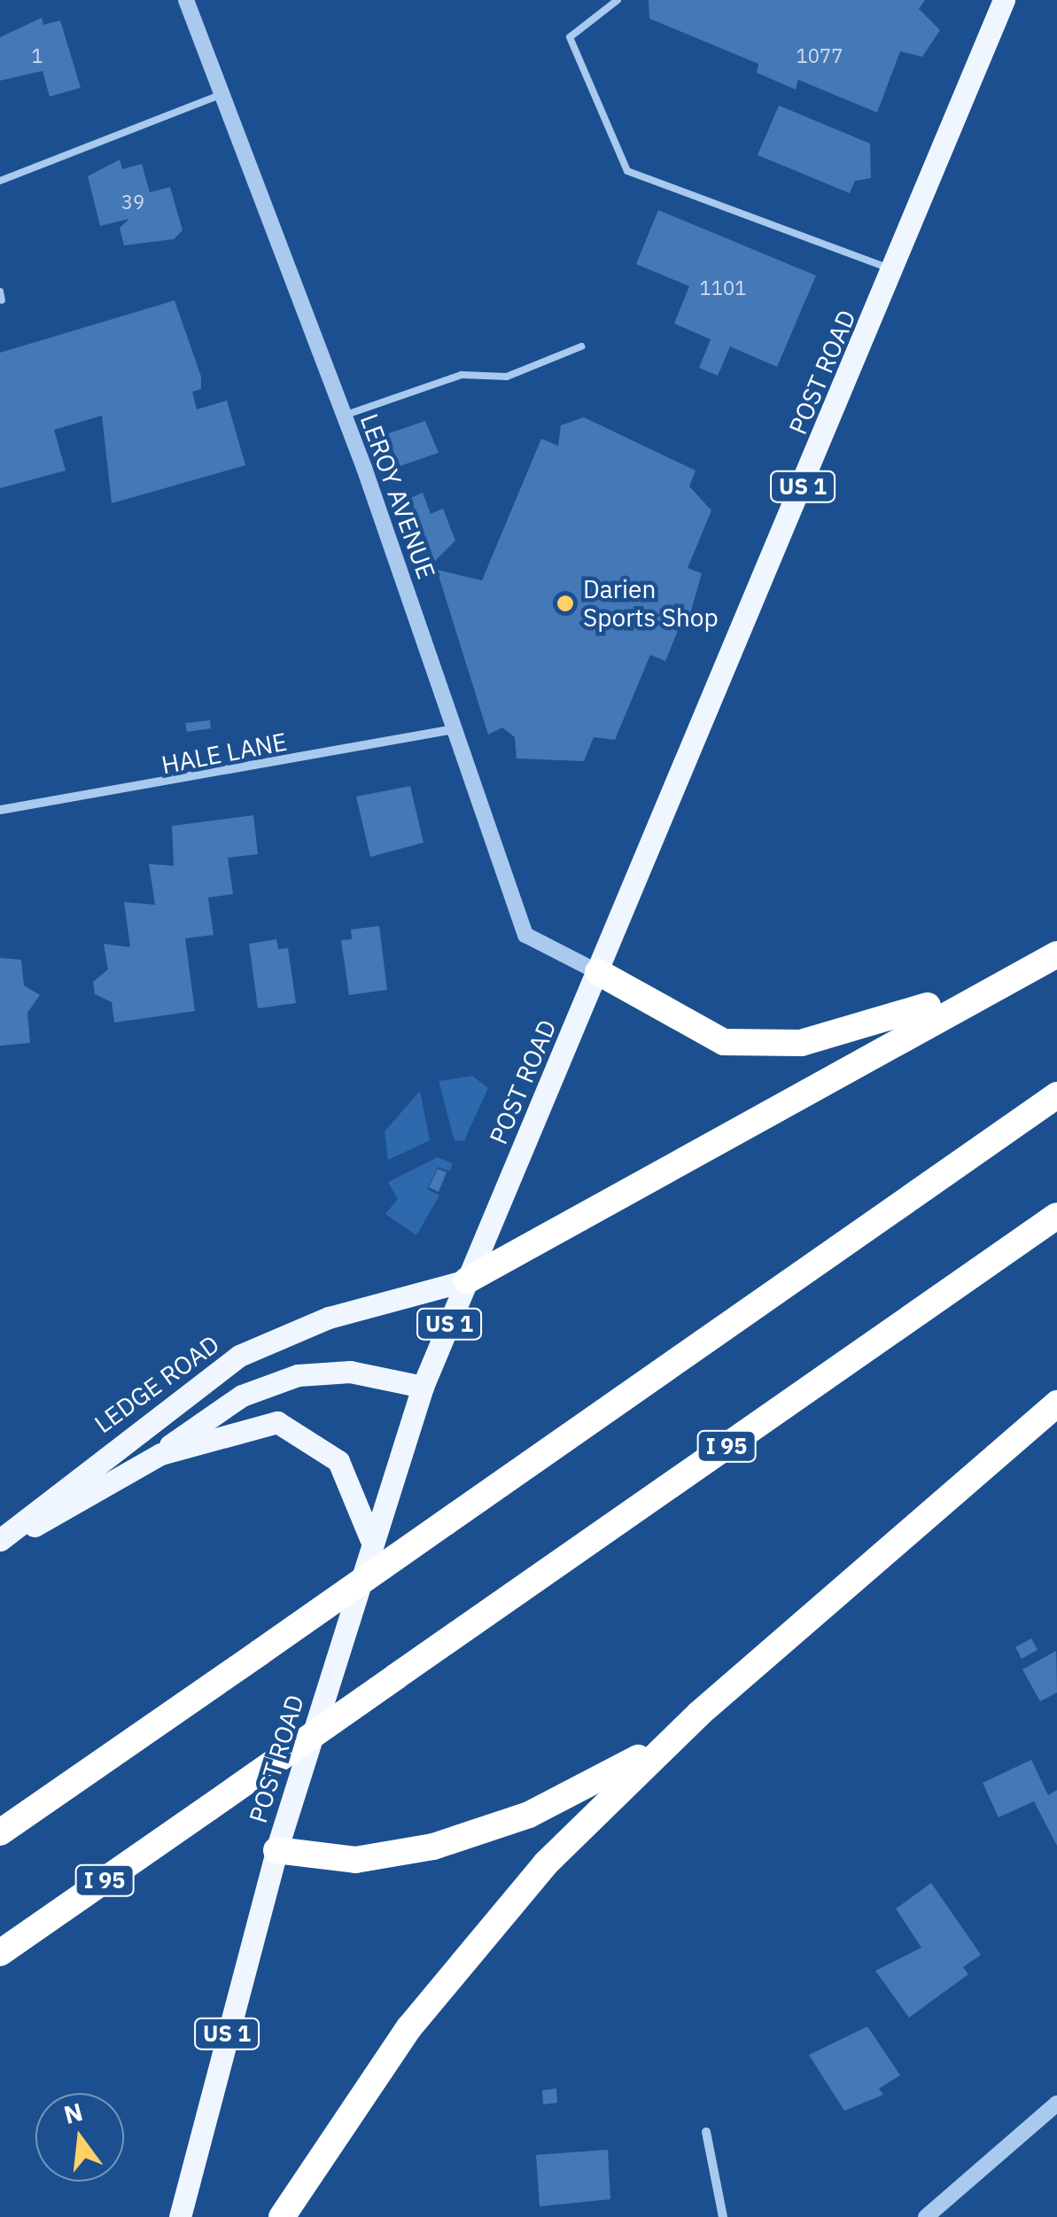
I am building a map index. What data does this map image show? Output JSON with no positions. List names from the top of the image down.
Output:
{
  "streets": {
    "highway": ["I 95"],
    "main road": ["POST ROAD", "US 1", "LEDGE ROAD"],
    "street": ["LEROY AVENUE", "HALE LANE"]
  },
  "crossings": [
    ["POST ROAD", "LEROY AVENUE"],
    ["POST ROAD", "LEDGE ROAD"],
    ["LEROY AVENUE", "HALE LANE"]
  ],
  "places": ["Darien Sports Shop"],
  "house_numbers": [
    "1",
    "1077",
    "39",
    "1101"
  ],
  "north": "top"
}
